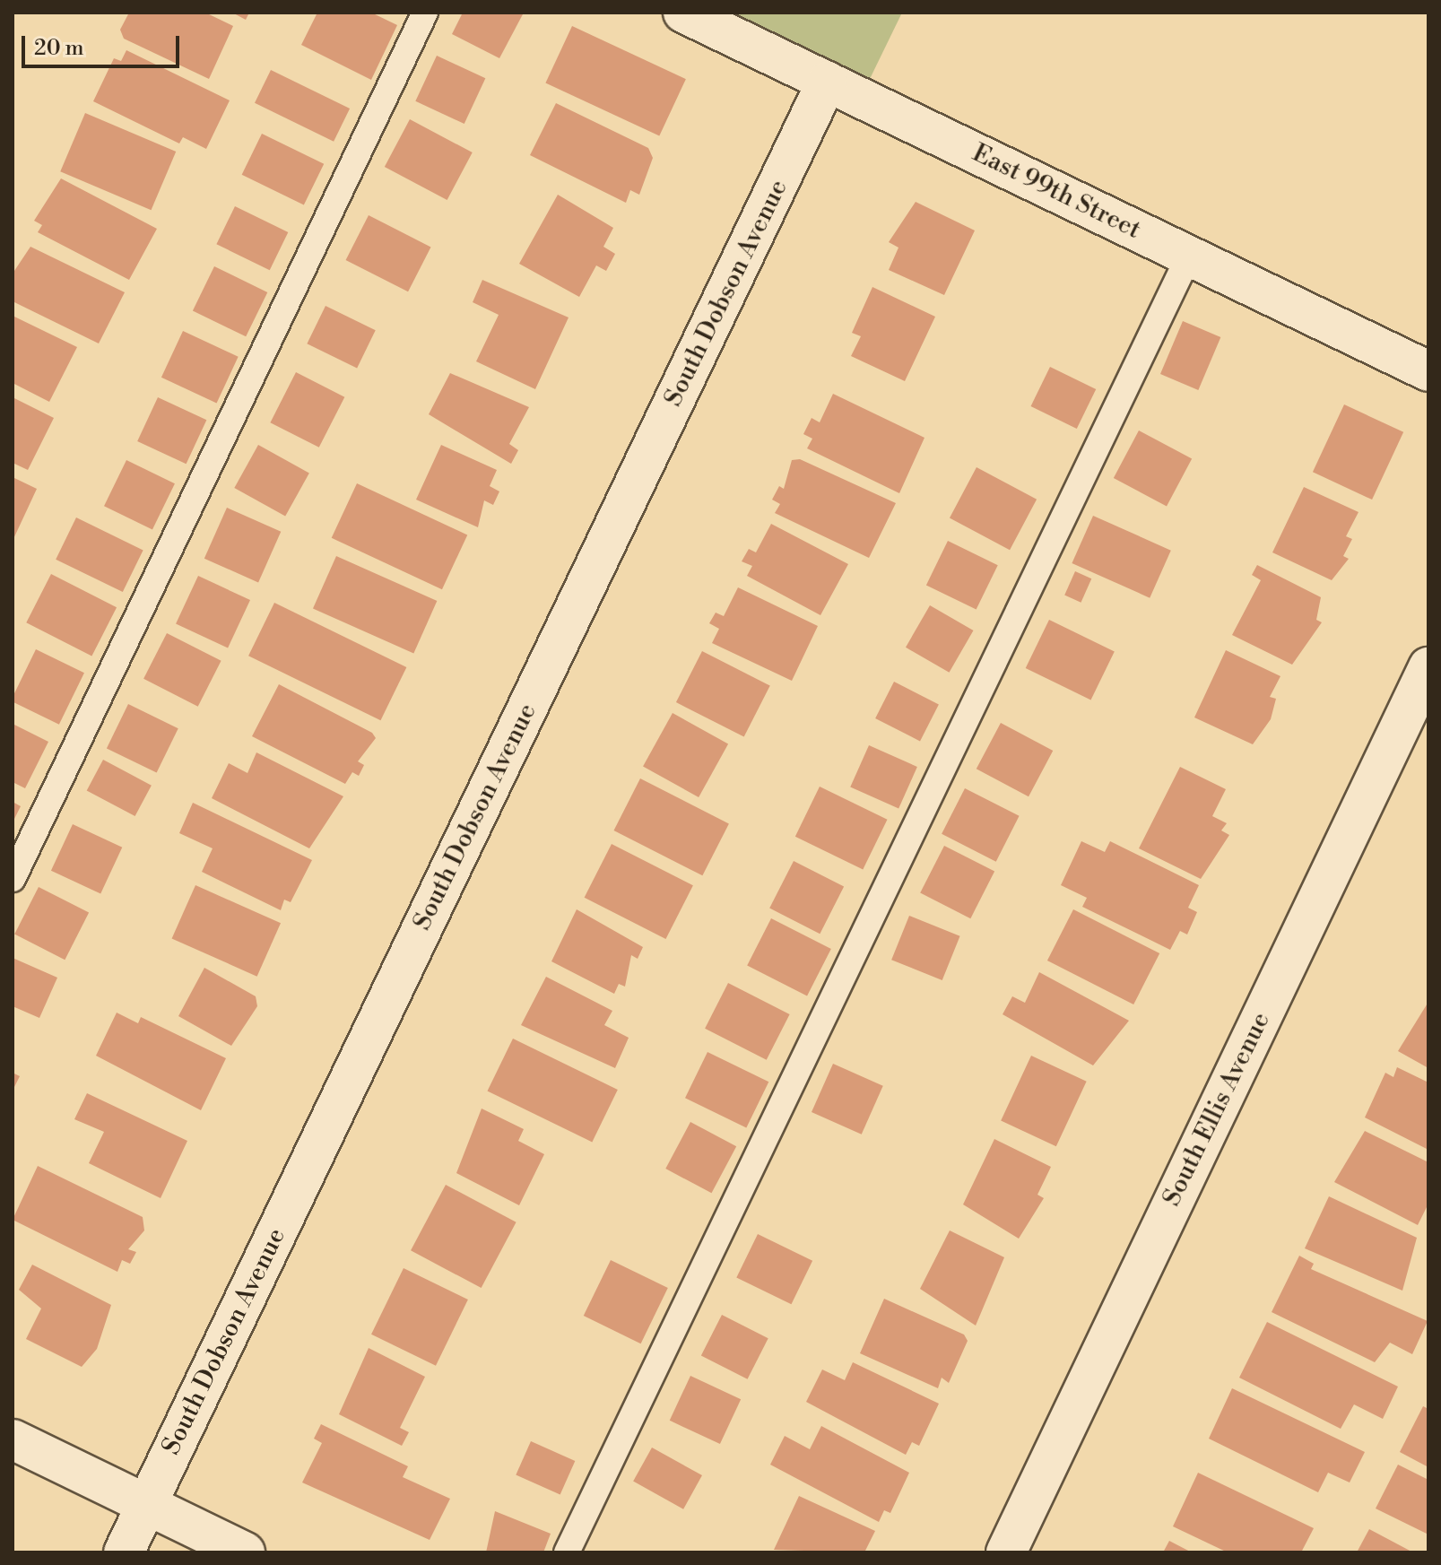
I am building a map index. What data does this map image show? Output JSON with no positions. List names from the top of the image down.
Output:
{
  "streets": {
    "street": ["East 99th Street", "South Dobson Avenue", "South Ellis Avenue"]
  },
  "crossings": [
    ["East 99th Street", "South Dobson Avenue"]
  ],
  "scale_bar": "20 m"
}
